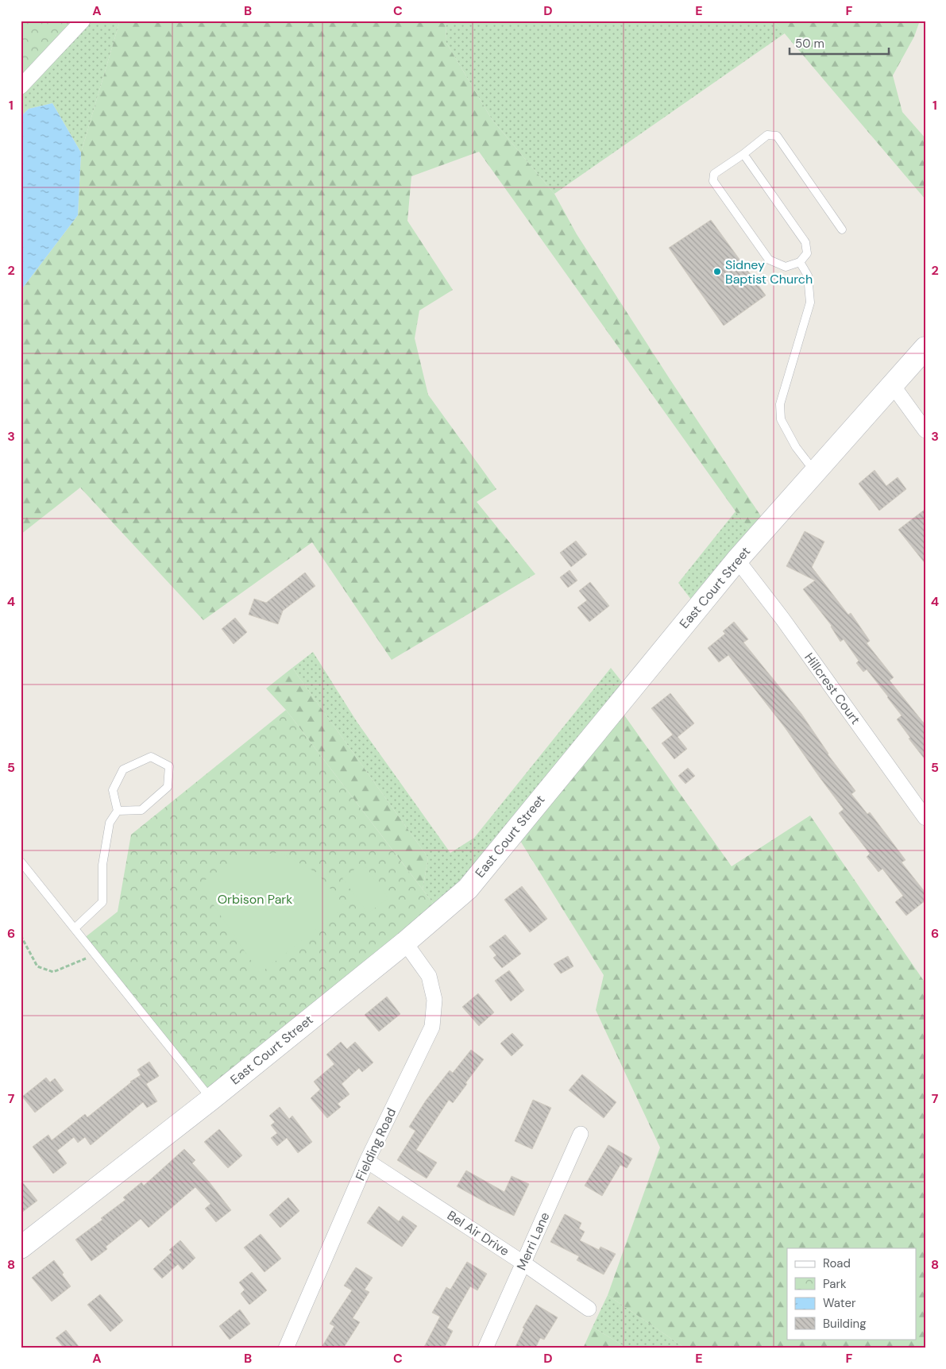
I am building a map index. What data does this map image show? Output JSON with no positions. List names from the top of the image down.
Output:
{
  "streets": {
    "main road": ["East Court Street"],
    "street": [
      "Hillcrest Court",
      "Fielding Road",
      "Bel Air Drive",
      "Merri Lane"
    ]
  },
  "crossings": [
    ["East Court Street", "Hillcrest Court"],
    ["East Court Street", "Fielding Road"],
    ["Fielding Road", "Bel Air Drive"],
    ["Bel Air Drive", "Merri Lane"]
  ],
  "parks": ["Orbison Park"],
  "places": ["Sidney Baptist Church"],
  "legend": [
    "Road",
    "Park",
    "Water",
    "Building"
  ],
  "scale_bar": "50 m",
  "grid": {
    "columns": [
      "A",
      "B",
      "C",
      "D",
      "E",
      "F"
    ],
    "rows": [
      "1",
      "2",
      "3",
      "4",
      "5",
      "6",
      "7",
      "8"
    ]
  }
}
